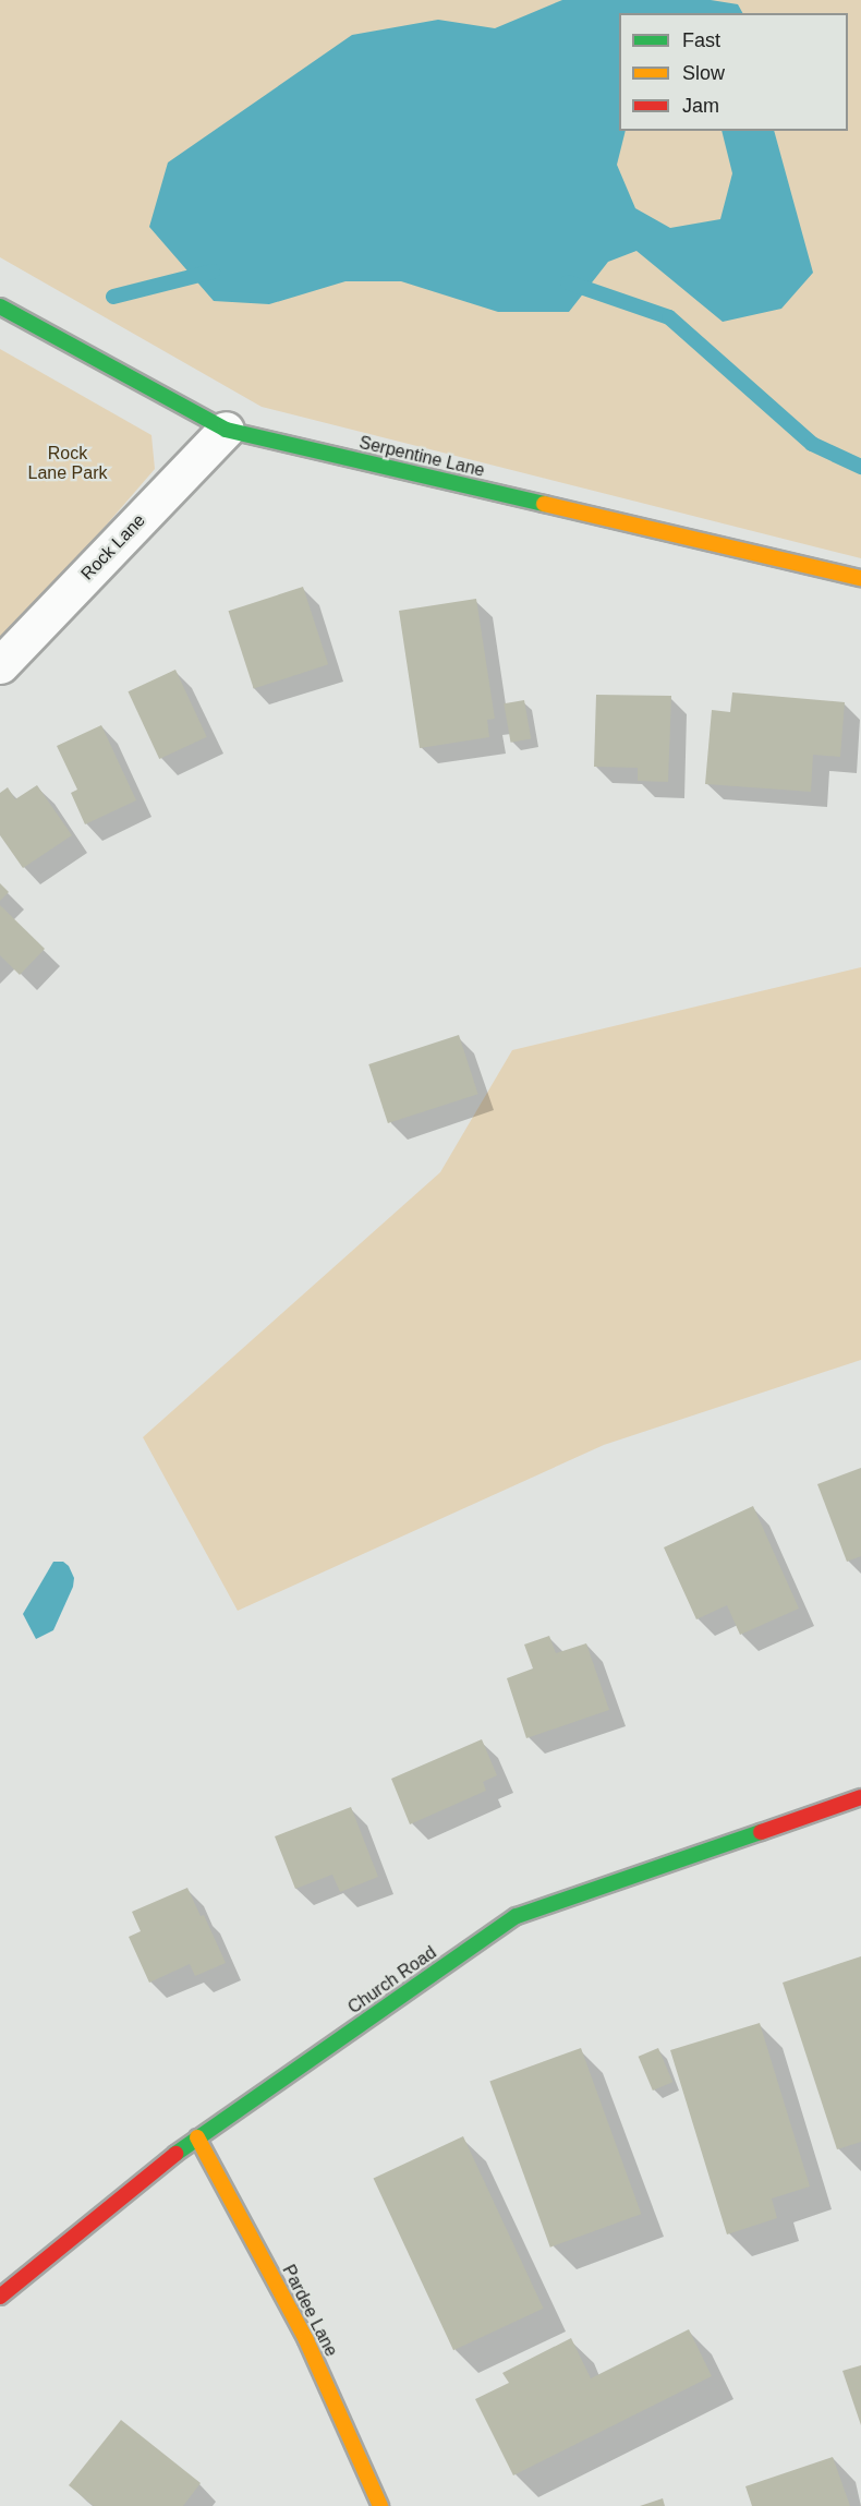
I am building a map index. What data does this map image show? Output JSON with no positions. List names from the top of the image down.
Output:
{
  "streets": {
    "street": [
      "Serpentine Lane",
      "Rock Lane",
      "Church Road",
      "Pardee Lane"
    ]
  },
  "crossings": [
    ["Serpentine Lane", "Rock Lane"],
    ["Church Road", "Pardee Lane"]
  ],
  "parks": ["Rock Lane Park"],
  "legend": ["Fast", "Slow", "Jam"]
}
